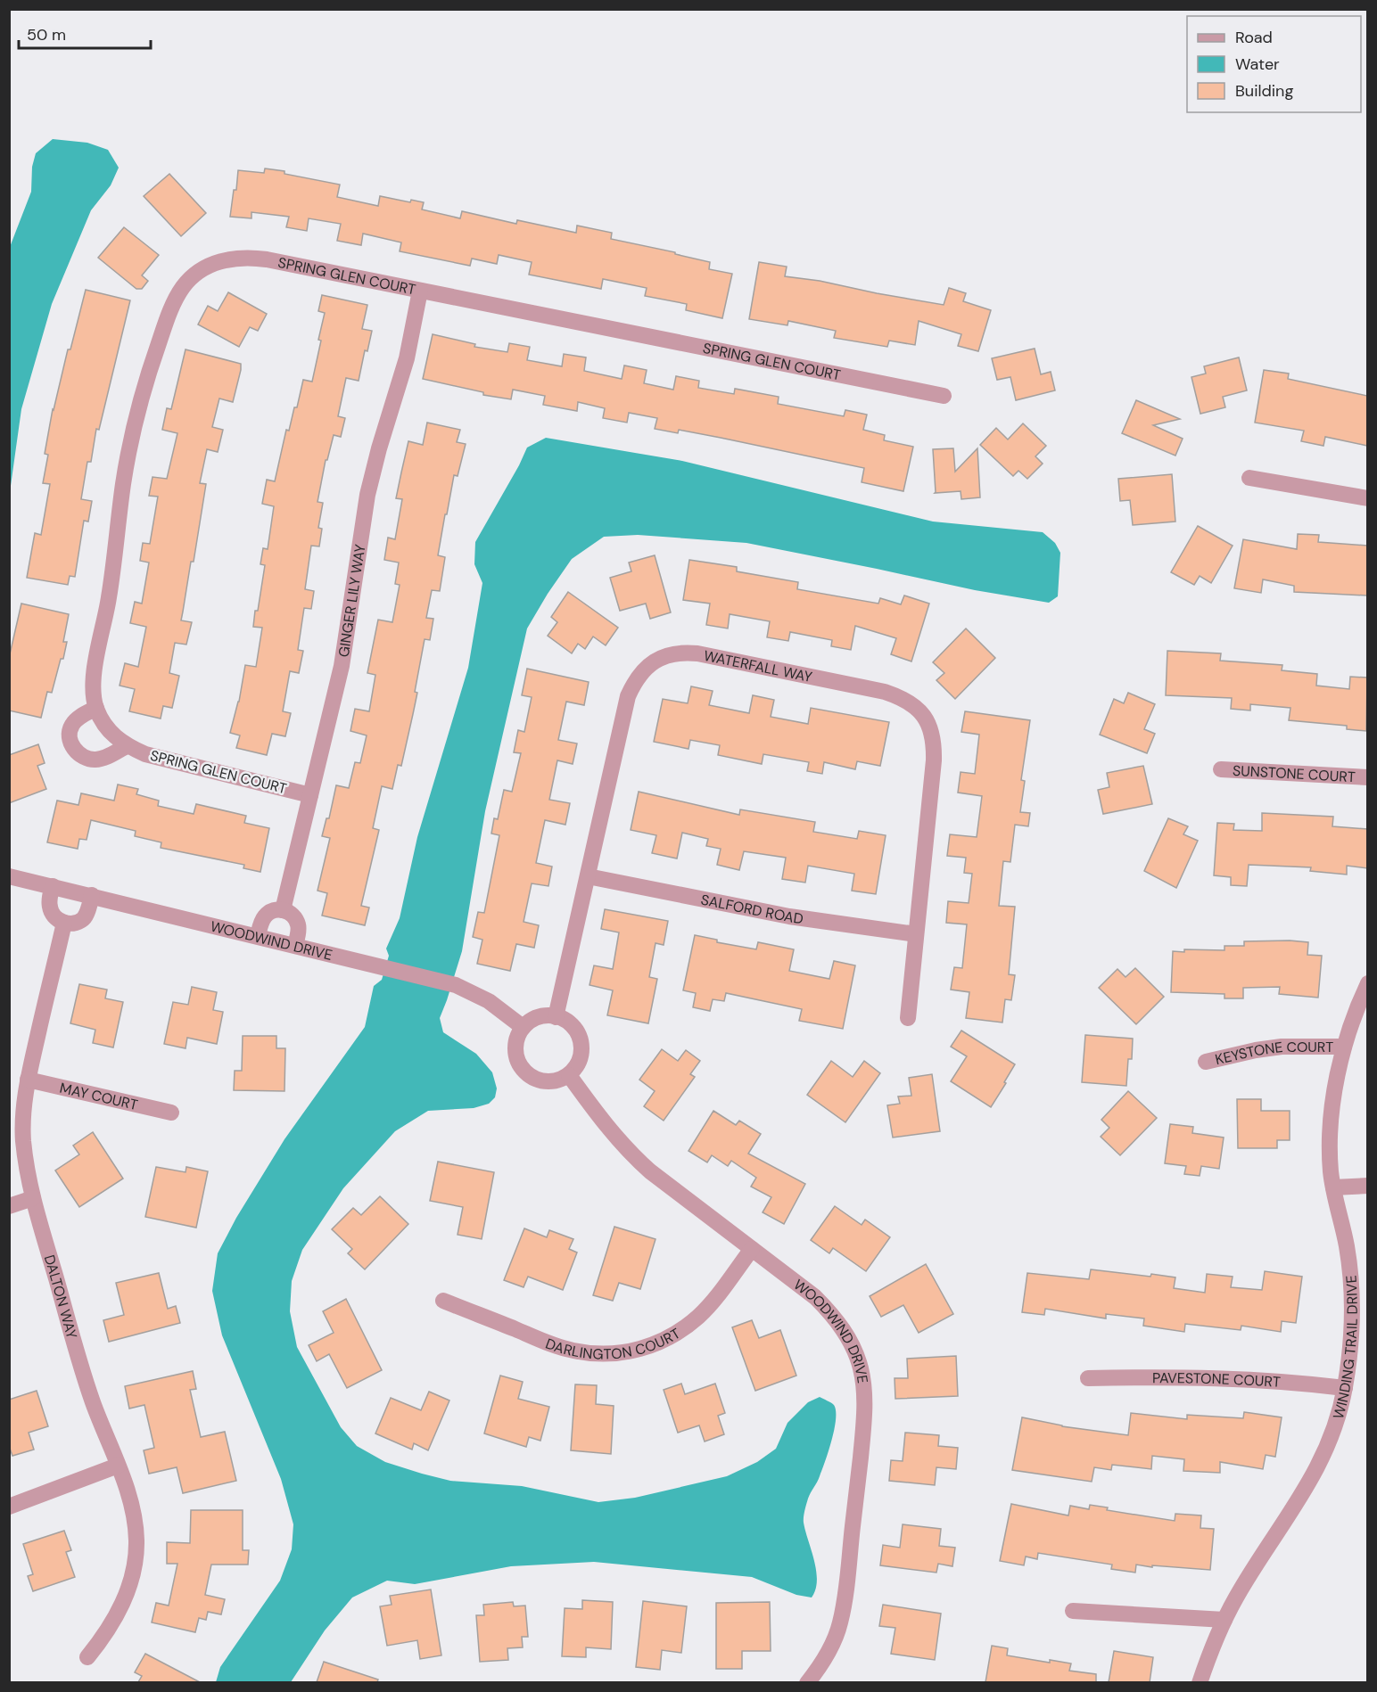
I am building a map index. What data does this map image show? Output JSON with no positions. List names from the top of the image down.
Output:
{
  "streets": {
    "street": [
      "SPRING GLEN COURT",
      "GINGER LILY WAY",
      "WATERFALL WAY",
      "SUNSTONE COURT",
      "SALFORD ROAD",
      "WOODWIND DRIVE",
      "KEYSTONE COURT",
      "MAY COURT",
      "DALTON WAY",
      "DARLINGTON COURT",
      "WINDING TRAIL DRIVE",
      "PAVESTONE COURT"
    ]
  },
  "crossings": [
    ["SPRING GLEN COURT", "GINGER LILY WAY"],
    ["WATERFALL WAY", "SALFORD ROAD"],
    ["WATERFALL WAY", "WOODWIND DRIVE"],
    ["WOODWIND DRIVE", "DARLINGTON COURT"],
    ["KEYSTONE COURT", "WINDING TRAIL DRIVE"],
    ["MAY COURT", "DALTON WAY"],
    ["WINDING TRAIL DRIVE", "PAVESTONE COURT"]
  ],
  "legend": ["Road", "Water", "Building"],
  "scale_bar": "50 m"
}
